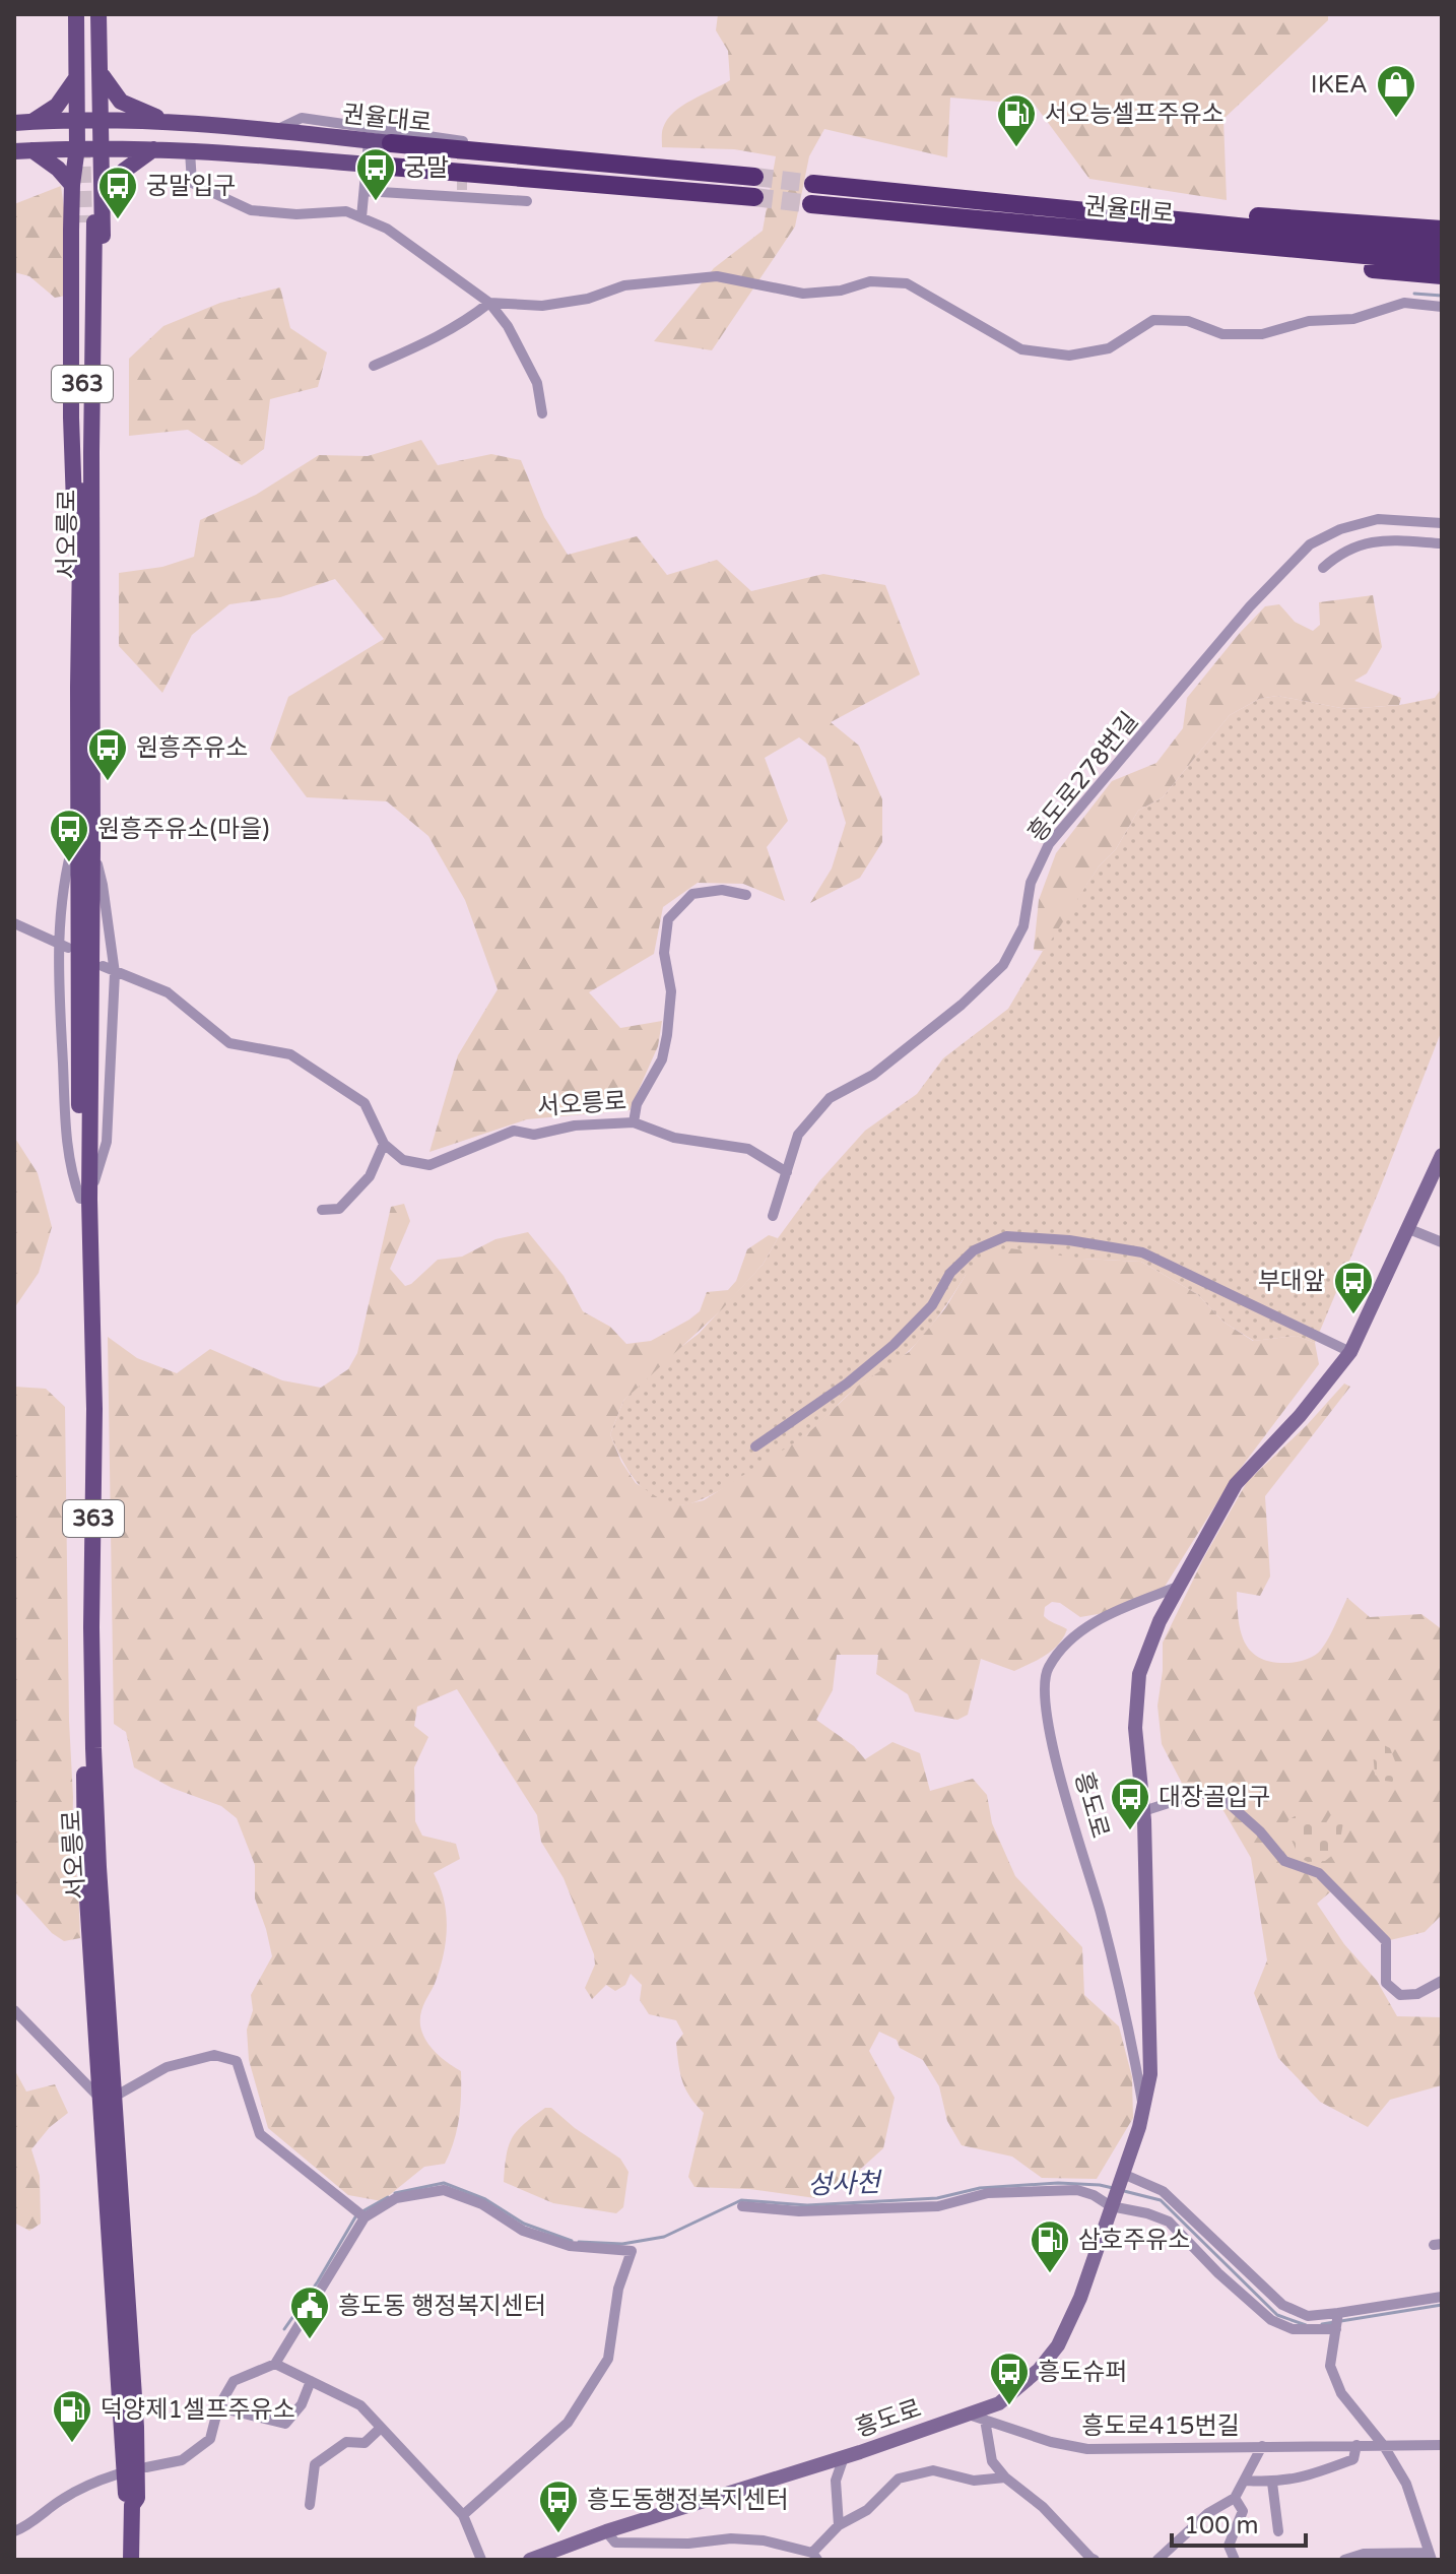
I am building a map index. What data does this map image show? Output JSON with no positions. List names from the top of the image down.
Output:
{
  "streets": {
    "highway": ["권율대로"],
    "main road": ["363", "서오릉로"],
    "street": ["흥도로278번길", "흥도로", "흥도로415번길"]
  },
  "crossings": [
    ["서오릉로", "흥도로278번길"],
    ["흥도로", "흥도로415번길"]
  ],
  "water": ["성사천"],
  "places": {
    "shop": ["IKEA"],
    "fuel station": ["서오능셀프주유소", "삼호주유소", "덕양제1셀프주유소"],
    "bus stop": [
      "궁말",
      "궁말입구",
      "원흥주유소",
      "원흥주유소(마을)",
      "부대앞",
      "대장골입구",
      "흥도슈퍼",
      "흥도동행정복지센터"
    ],
    "public building": ["흥도동 행정복지센터"]
  },
  "scale_bar": "100 m"
}
